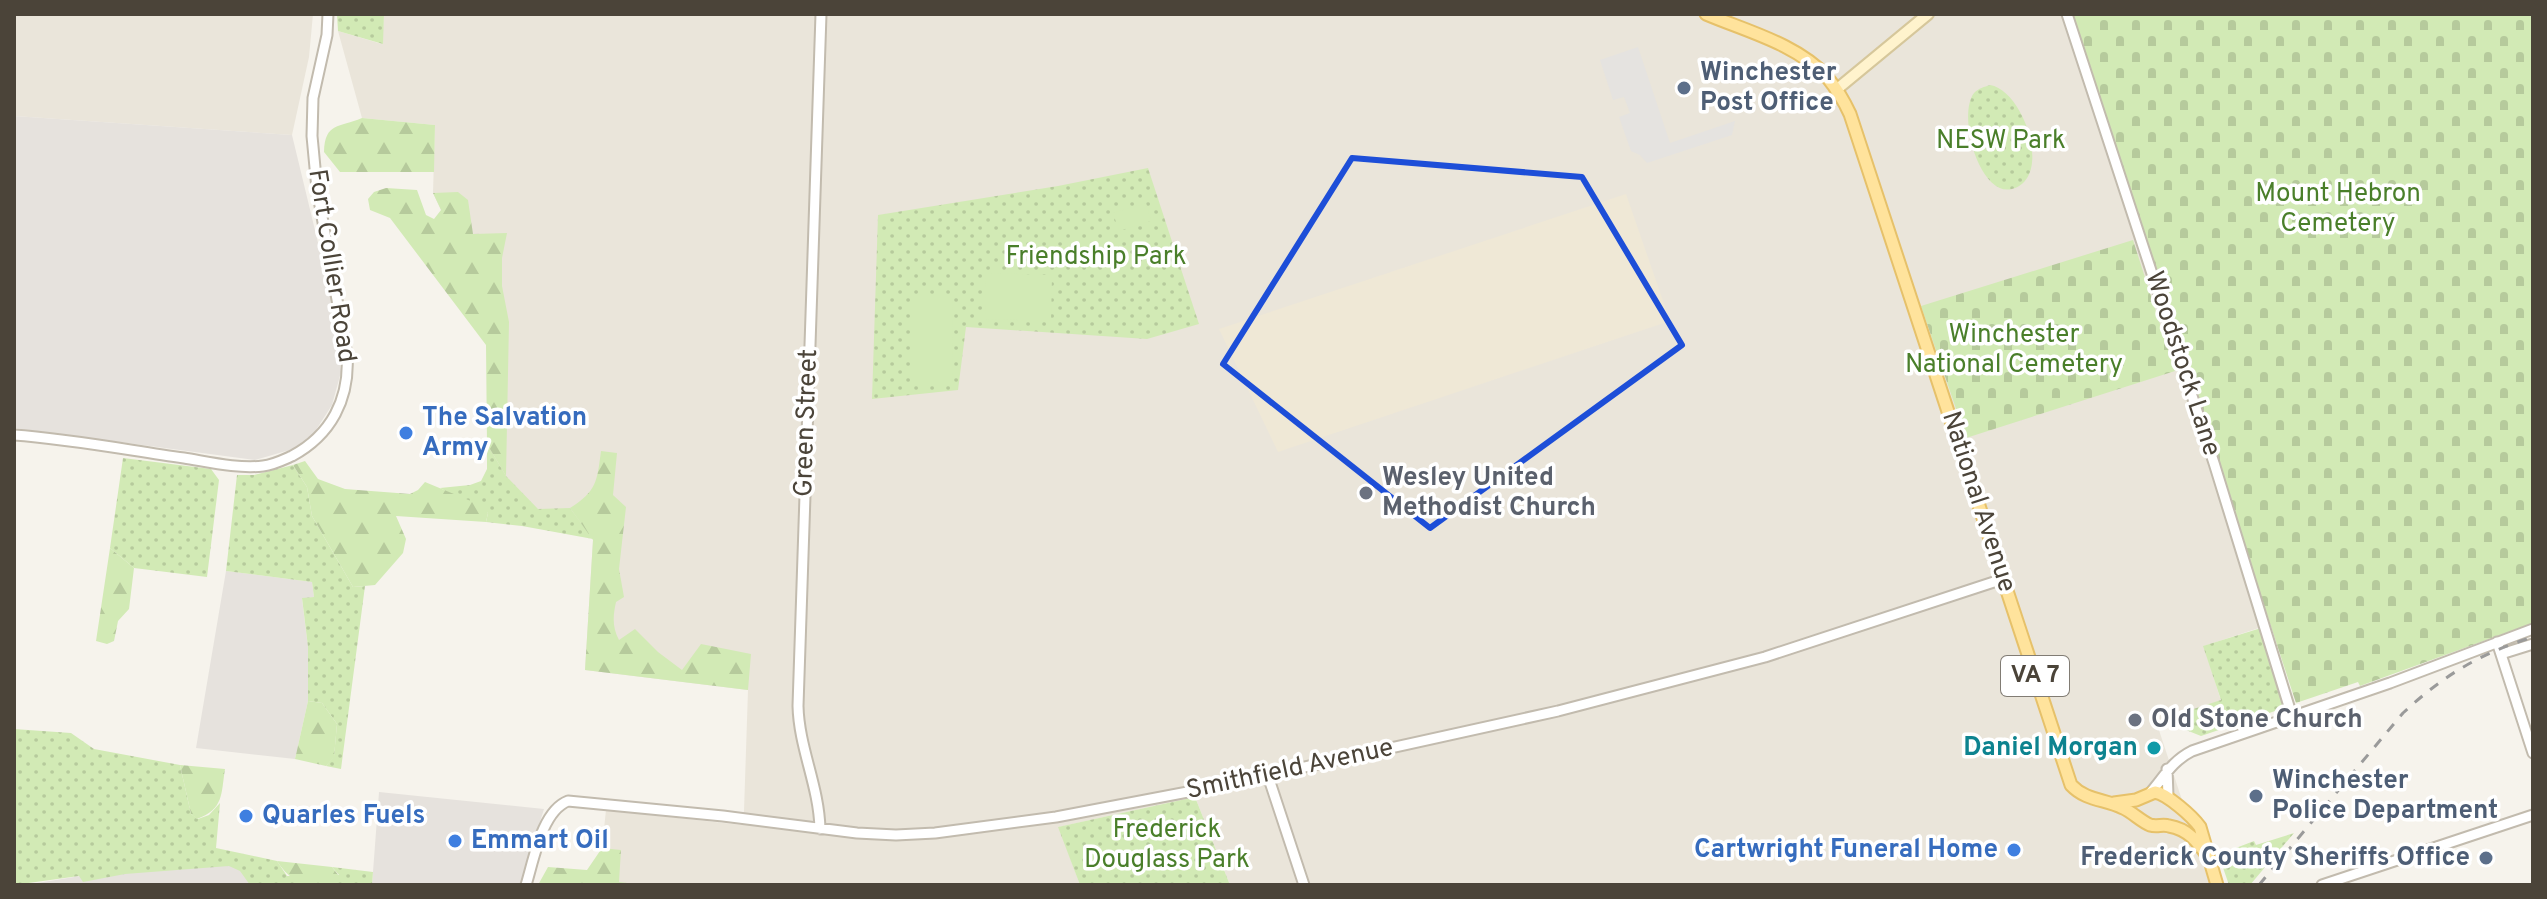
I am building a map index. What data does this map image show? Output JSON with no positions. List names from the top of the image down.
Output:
{
  "streets": {
    "main road": ["National Avenue", "VA 7"],
    "street": [
      "Fort Collier Road",
      "Woodstock Lane",
      "Green Street",
      "Smithfield Avenue"
    ]
  },
  "crossings": [
    ["Green Street", "Smithfield Avenue"],
    ["National Avenue", "VA 7"],
    ["National Avenue", "Smithfield Avenue"]
  ],
  "parks": [
    "NESW Park",
    "Mount Hebron Cemetery",
    "Friendship Park",
    "Winchester National Cemetery",
    "Frederick Douglass Park"
  ],
  "places": [
    "Winchester Post Office",
    "The Salvation Army",
    "Wesley United Methodist Church",
    "Old Stone Church",
    "Daniel Morgan",
    "Winchester Police Department",
    "Quarles Fuels",
    "Emmart Oil",
    "Cartwright Funeral Home",
    "Frederick County Sheriffs Office"
  ]
}
